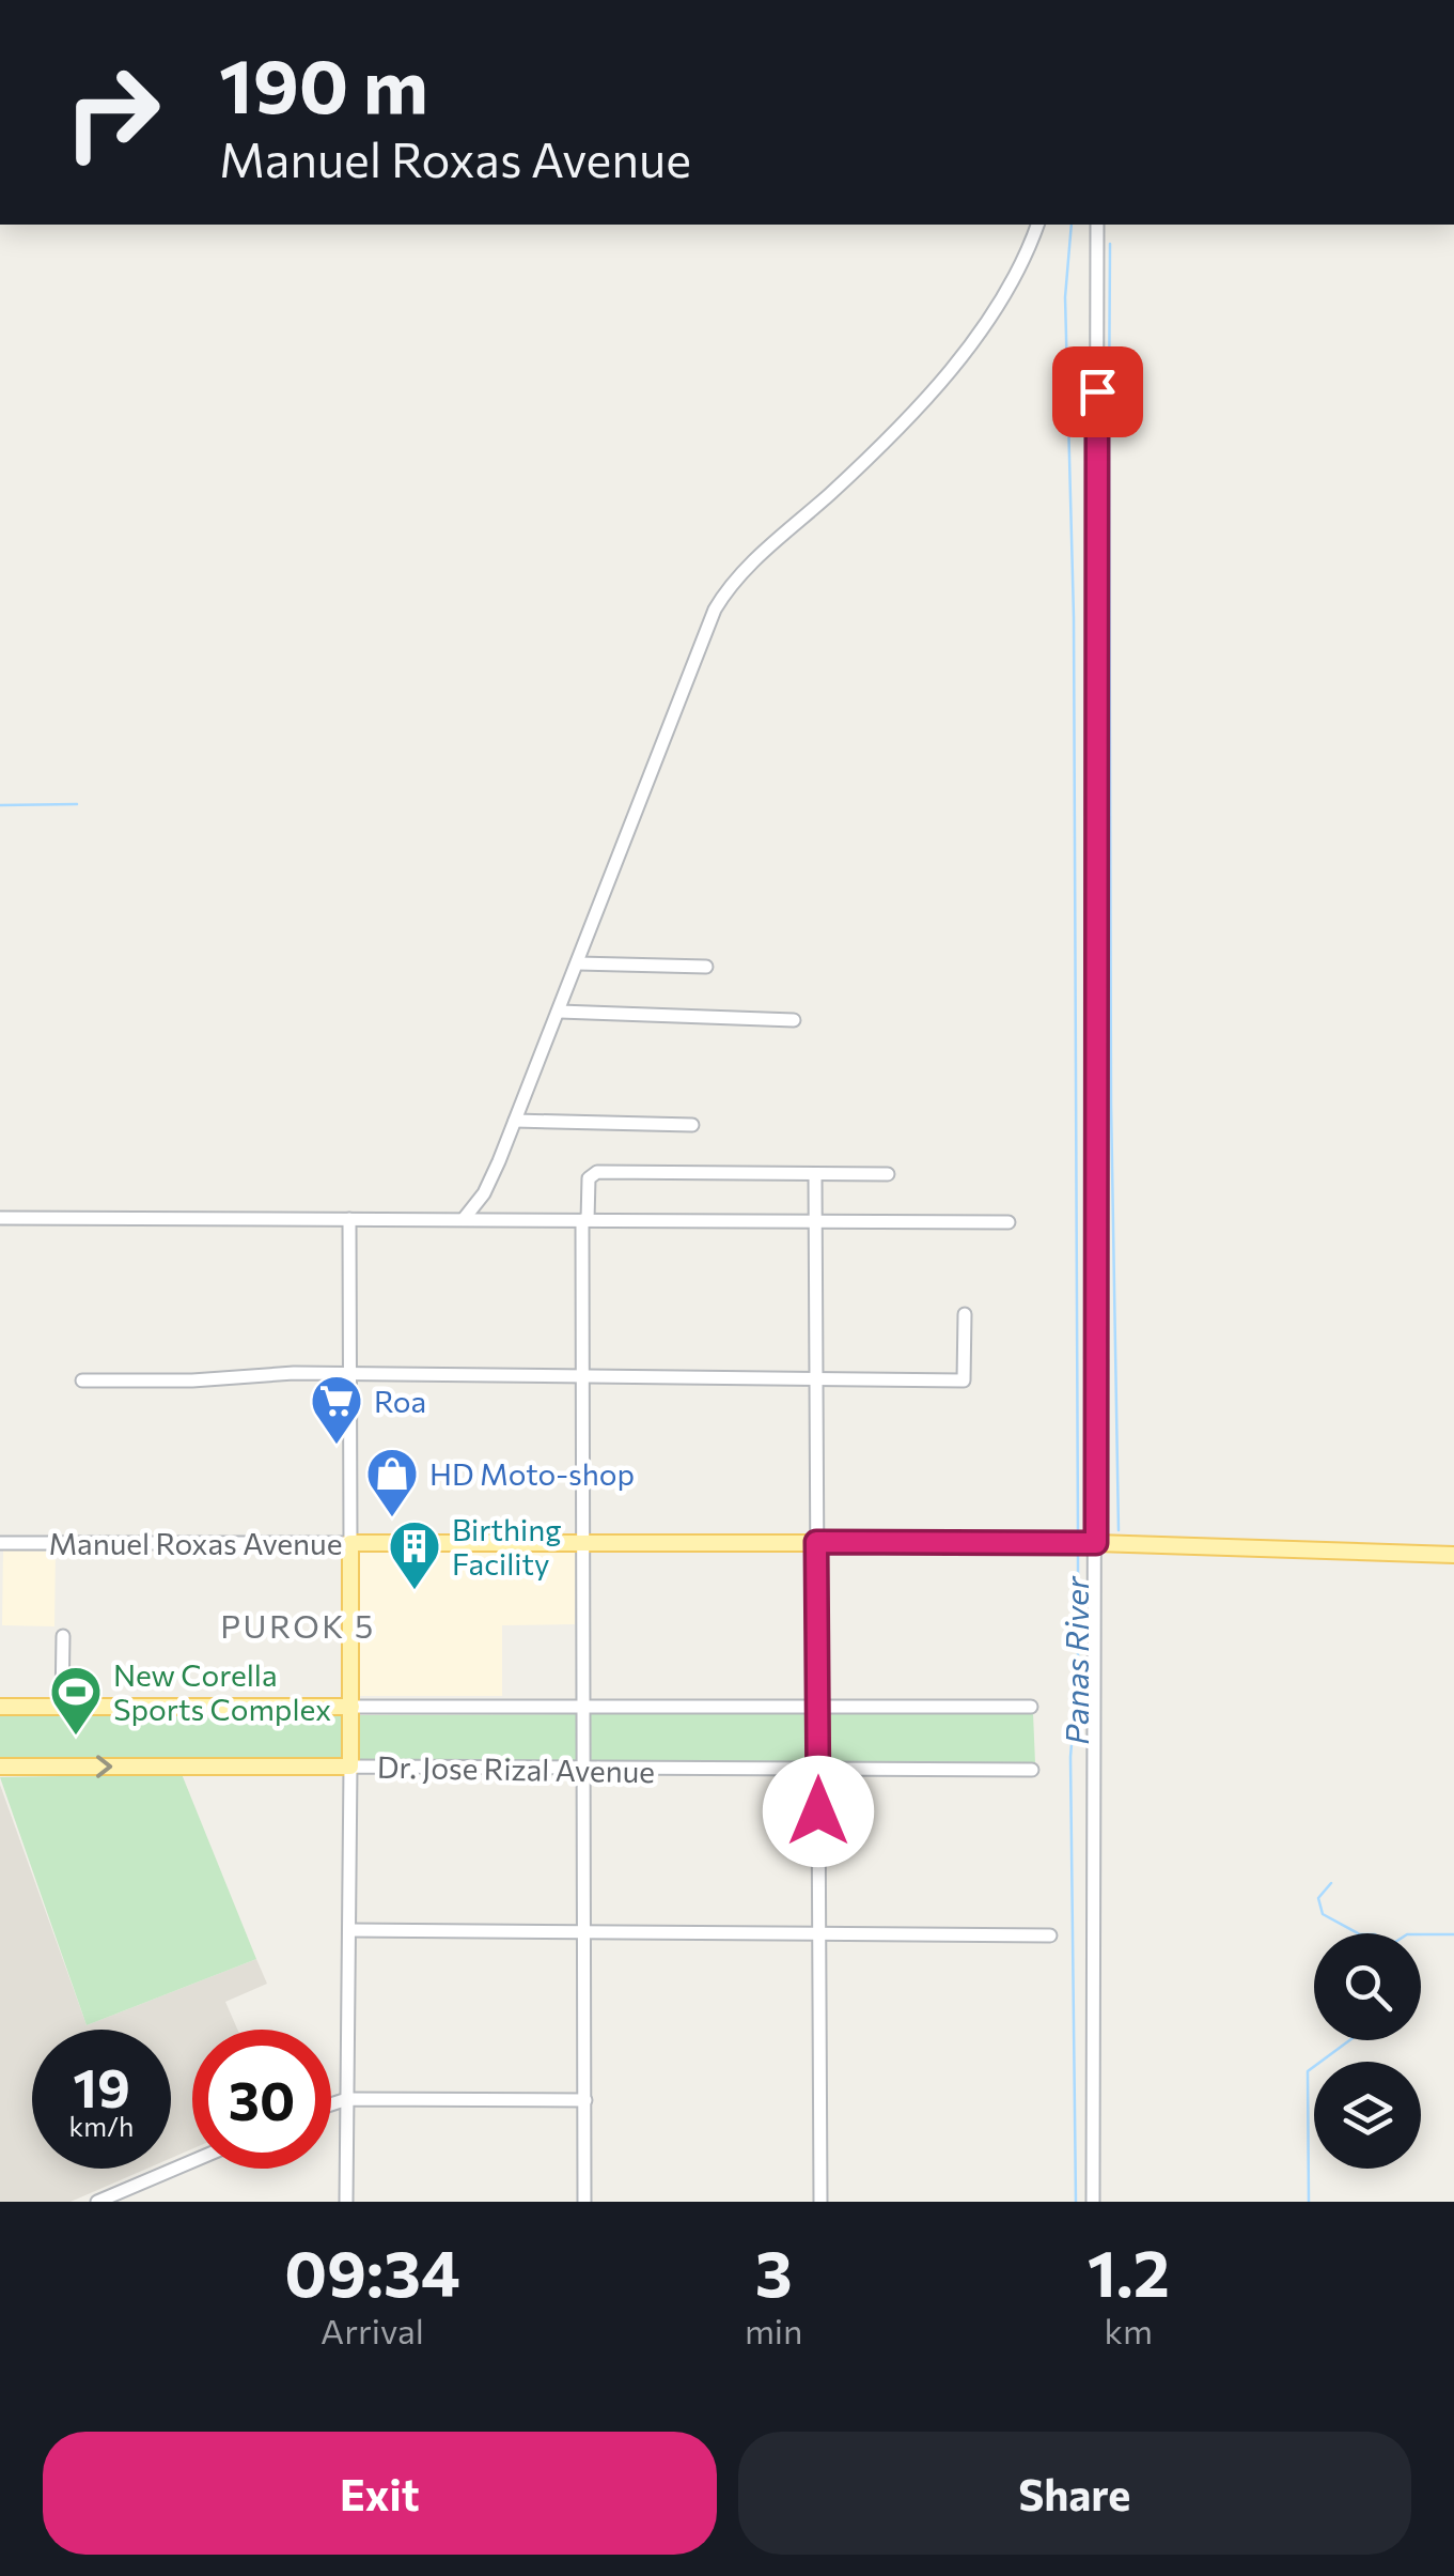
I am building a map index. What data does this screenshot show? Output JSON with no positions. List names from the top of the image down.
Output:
{
  "streets": {
    "main road": ["Manuel Roxas Avenue", "Dr. Jose Rizal Avenue"]
  },
  "districts": ["PUROK 5"],
  "water": ["Panas River"],
  "places": {
    "supermarket": ["Roa"],
    "shop": ["HD Moto-shop"],
    "building": ["Birthing Facility"],
    "sports": ["New Corella Sports Complex"]
  },
  "page": {
    "turn": ["190 m", "Manuel Roxas Avenue"],
    "speed": "19 km/h",
    "limit": "30",
    "eta": [
      "09:34",
      "Arrival",
      "3",
      "min",
      "1.2",
      "km"
    ],
    "buttons": ["Exit", "Share"]
  }
}
